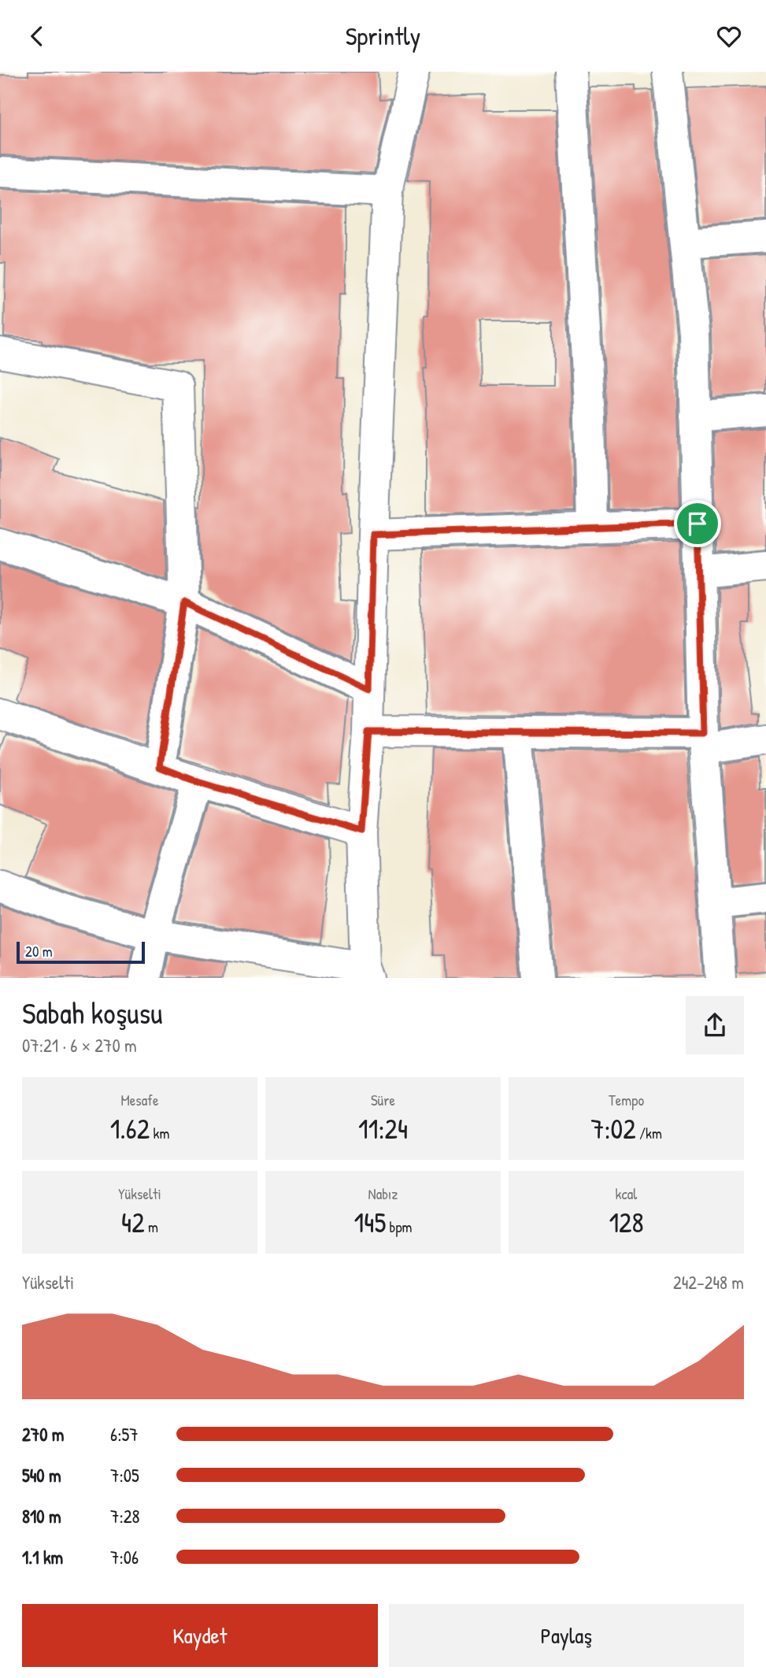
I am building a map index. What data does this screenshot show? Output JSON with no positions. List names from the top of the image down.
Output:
{
  "scale_bar": "20 m",
  "page": {
    "header": "Sprintly",
    "scale": "20 m",
    "heading": ["Sabah koşusu", "07:21 · 6 × 270 m"],
    "stats": [
      ["Mesafe", "1.62 km"],
      ["Süre", "11:24"],
      ["Tempo", "7:02 /km"],
      ["Yükselti", "42 m"],
      ["Nabız", "145 bpm"],
      ["kcal", "128"]
    ],
    "chart": ["Yükselti", "242–248 m"],
    "list": [
      {
        "name": "270 m",
        "note": "6:57"
      },
      {
        "name": "540 m",
        "note": "7:05"
      },
      {
        "name": "810 m",
        "note": "7:28"
      },
      {
        "name": "1.1 km",
        "note": "7:06"
      }
    ],
    "buttons": ["Kaydet", "Paylaş"]
  }
}
